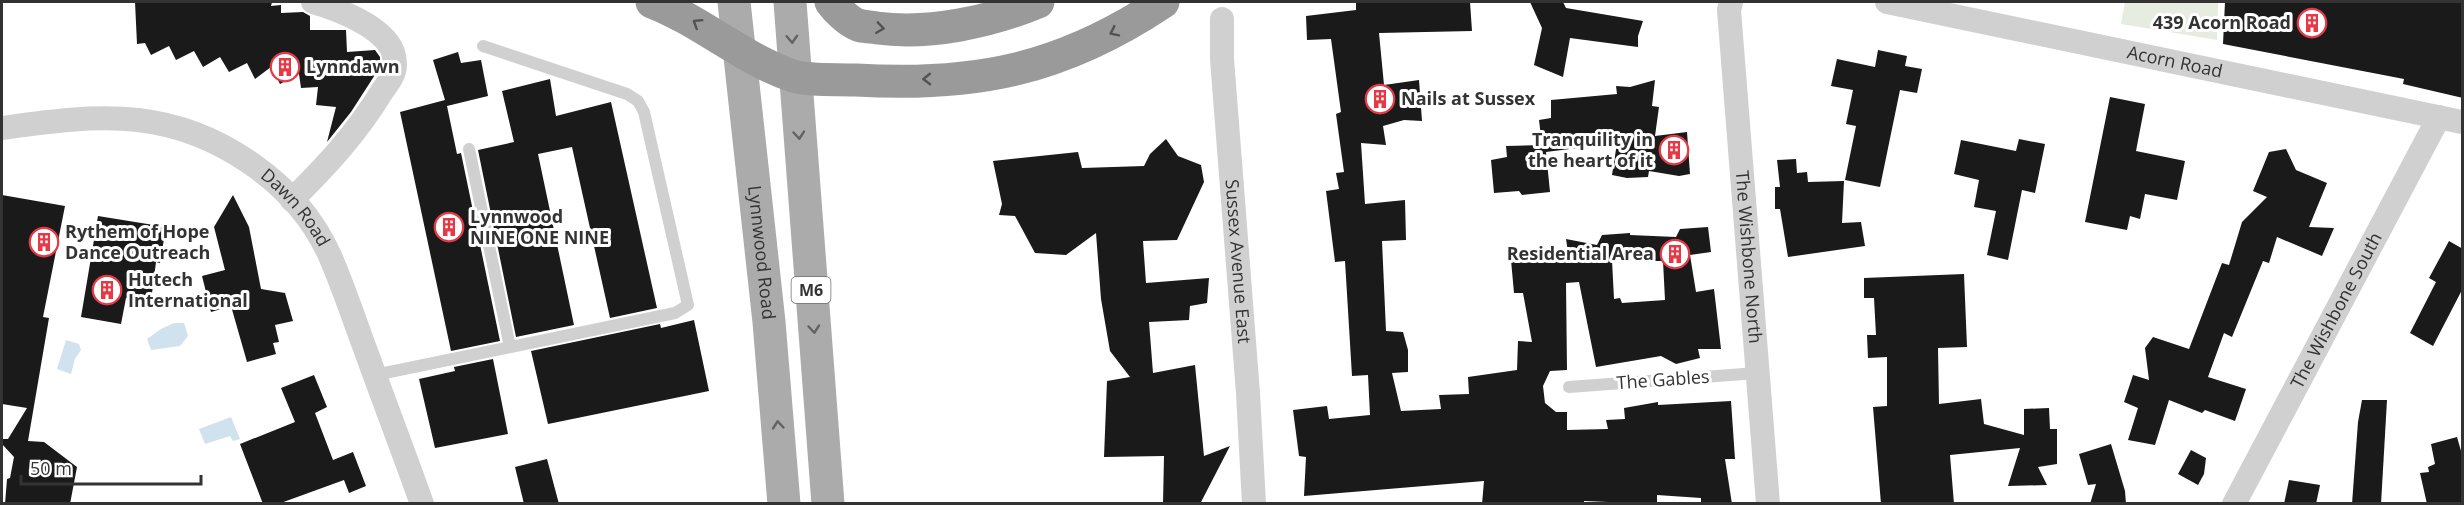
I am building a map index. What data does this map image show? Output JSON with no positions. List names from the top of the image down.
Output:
{
  "streets": {
    "main road": ["Lynnwood Road", "M6"],
    "street": [
      "Acorn Road",
      "Dawn Road",
      "The Wishbone North",
      "Sussex Avenue East",
      "The Wishbone South"
    ],
    "lane": ["The Gables"]
  },
  "crossings": [
    ["Acorn Road", "The Wishbone South"],
    ["The Wishbone North", "The Gables"]
  ],
  "places": {
    "building": [
      "439 Acorn Road",
      "Lynndawn",
      "Nails at Sussex",
      "Tranquility in the heart of it",
      "Lynnwood NINE ONE NINE",
      "Rythem of Hope Dance Outreach",
      "Residential Area",
      "Hutech International"
    ]
  },
  "scale_bar": "50 m"
}
